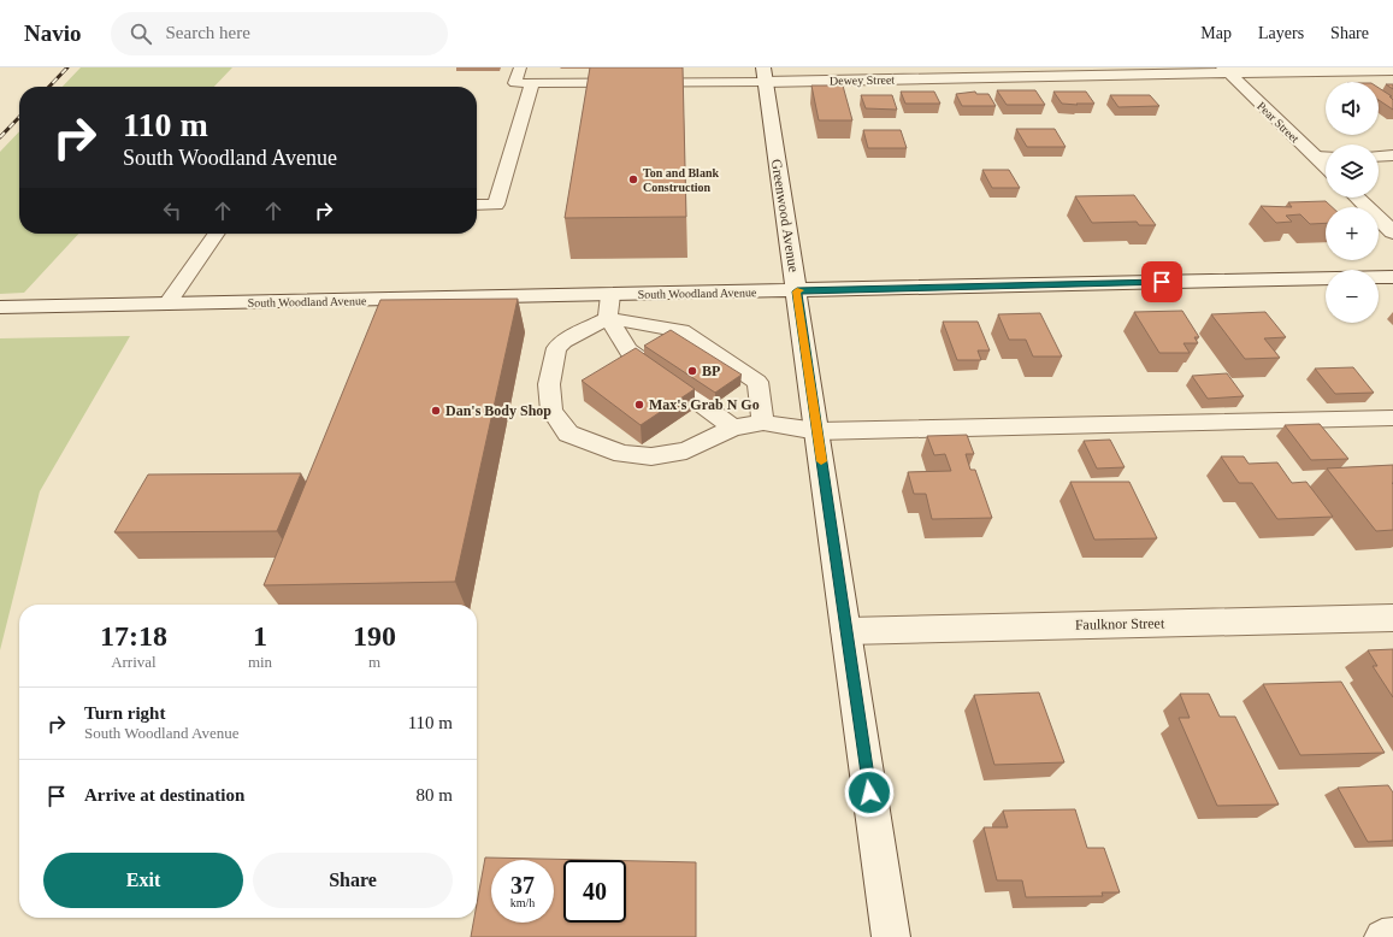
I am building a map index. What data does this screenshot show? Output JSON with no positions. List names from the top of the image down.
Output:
{
  "streets": {
    "street": [
      "Dewey Street",
      "Pear Street",
      "Greenwood Avenue",
      "South Woodland Avenue",
      "Faulknor Street"
    ]
  },
  "crossings": [
    ["Dewey Street", "Pear Street"],
    ["Dewey Street", "Greenwood Avenue"],
    ["Greenwood Avenue", "South Woodland Avenue"],
    ["Greenwood Avenue", "Faulknor Street"]
  ],
  "places": [
    "Ton and Blank Construction",
    "BP",
    "Max's Grab N Go",
    "Dan's Body Shop"
  ],
  "page": {
    "header": "Navio",
    "search": "Search here",
    "nav": ["Map", "Layers", "Share"],
    "map_buttons": ["+", "−"],
    "turn": ["110 m", "South Woodland Avenue"],
    "eta": [
      "17:18",
      "Arrival",
      "1",
      "min",
      "190",
      "m"
    ],
    "list": [
      {
        "name": "Turn right",
        "note": "South Woodland Avenue",
        "value": "110 m"
      },
      {
        "name": "Arrive at destination",
        "value": "80 m"
      }
    ],
    "buttons": ["Exit", "Share"],
    "speed": "37 km/h",
    "limit": "40"
  }
}
